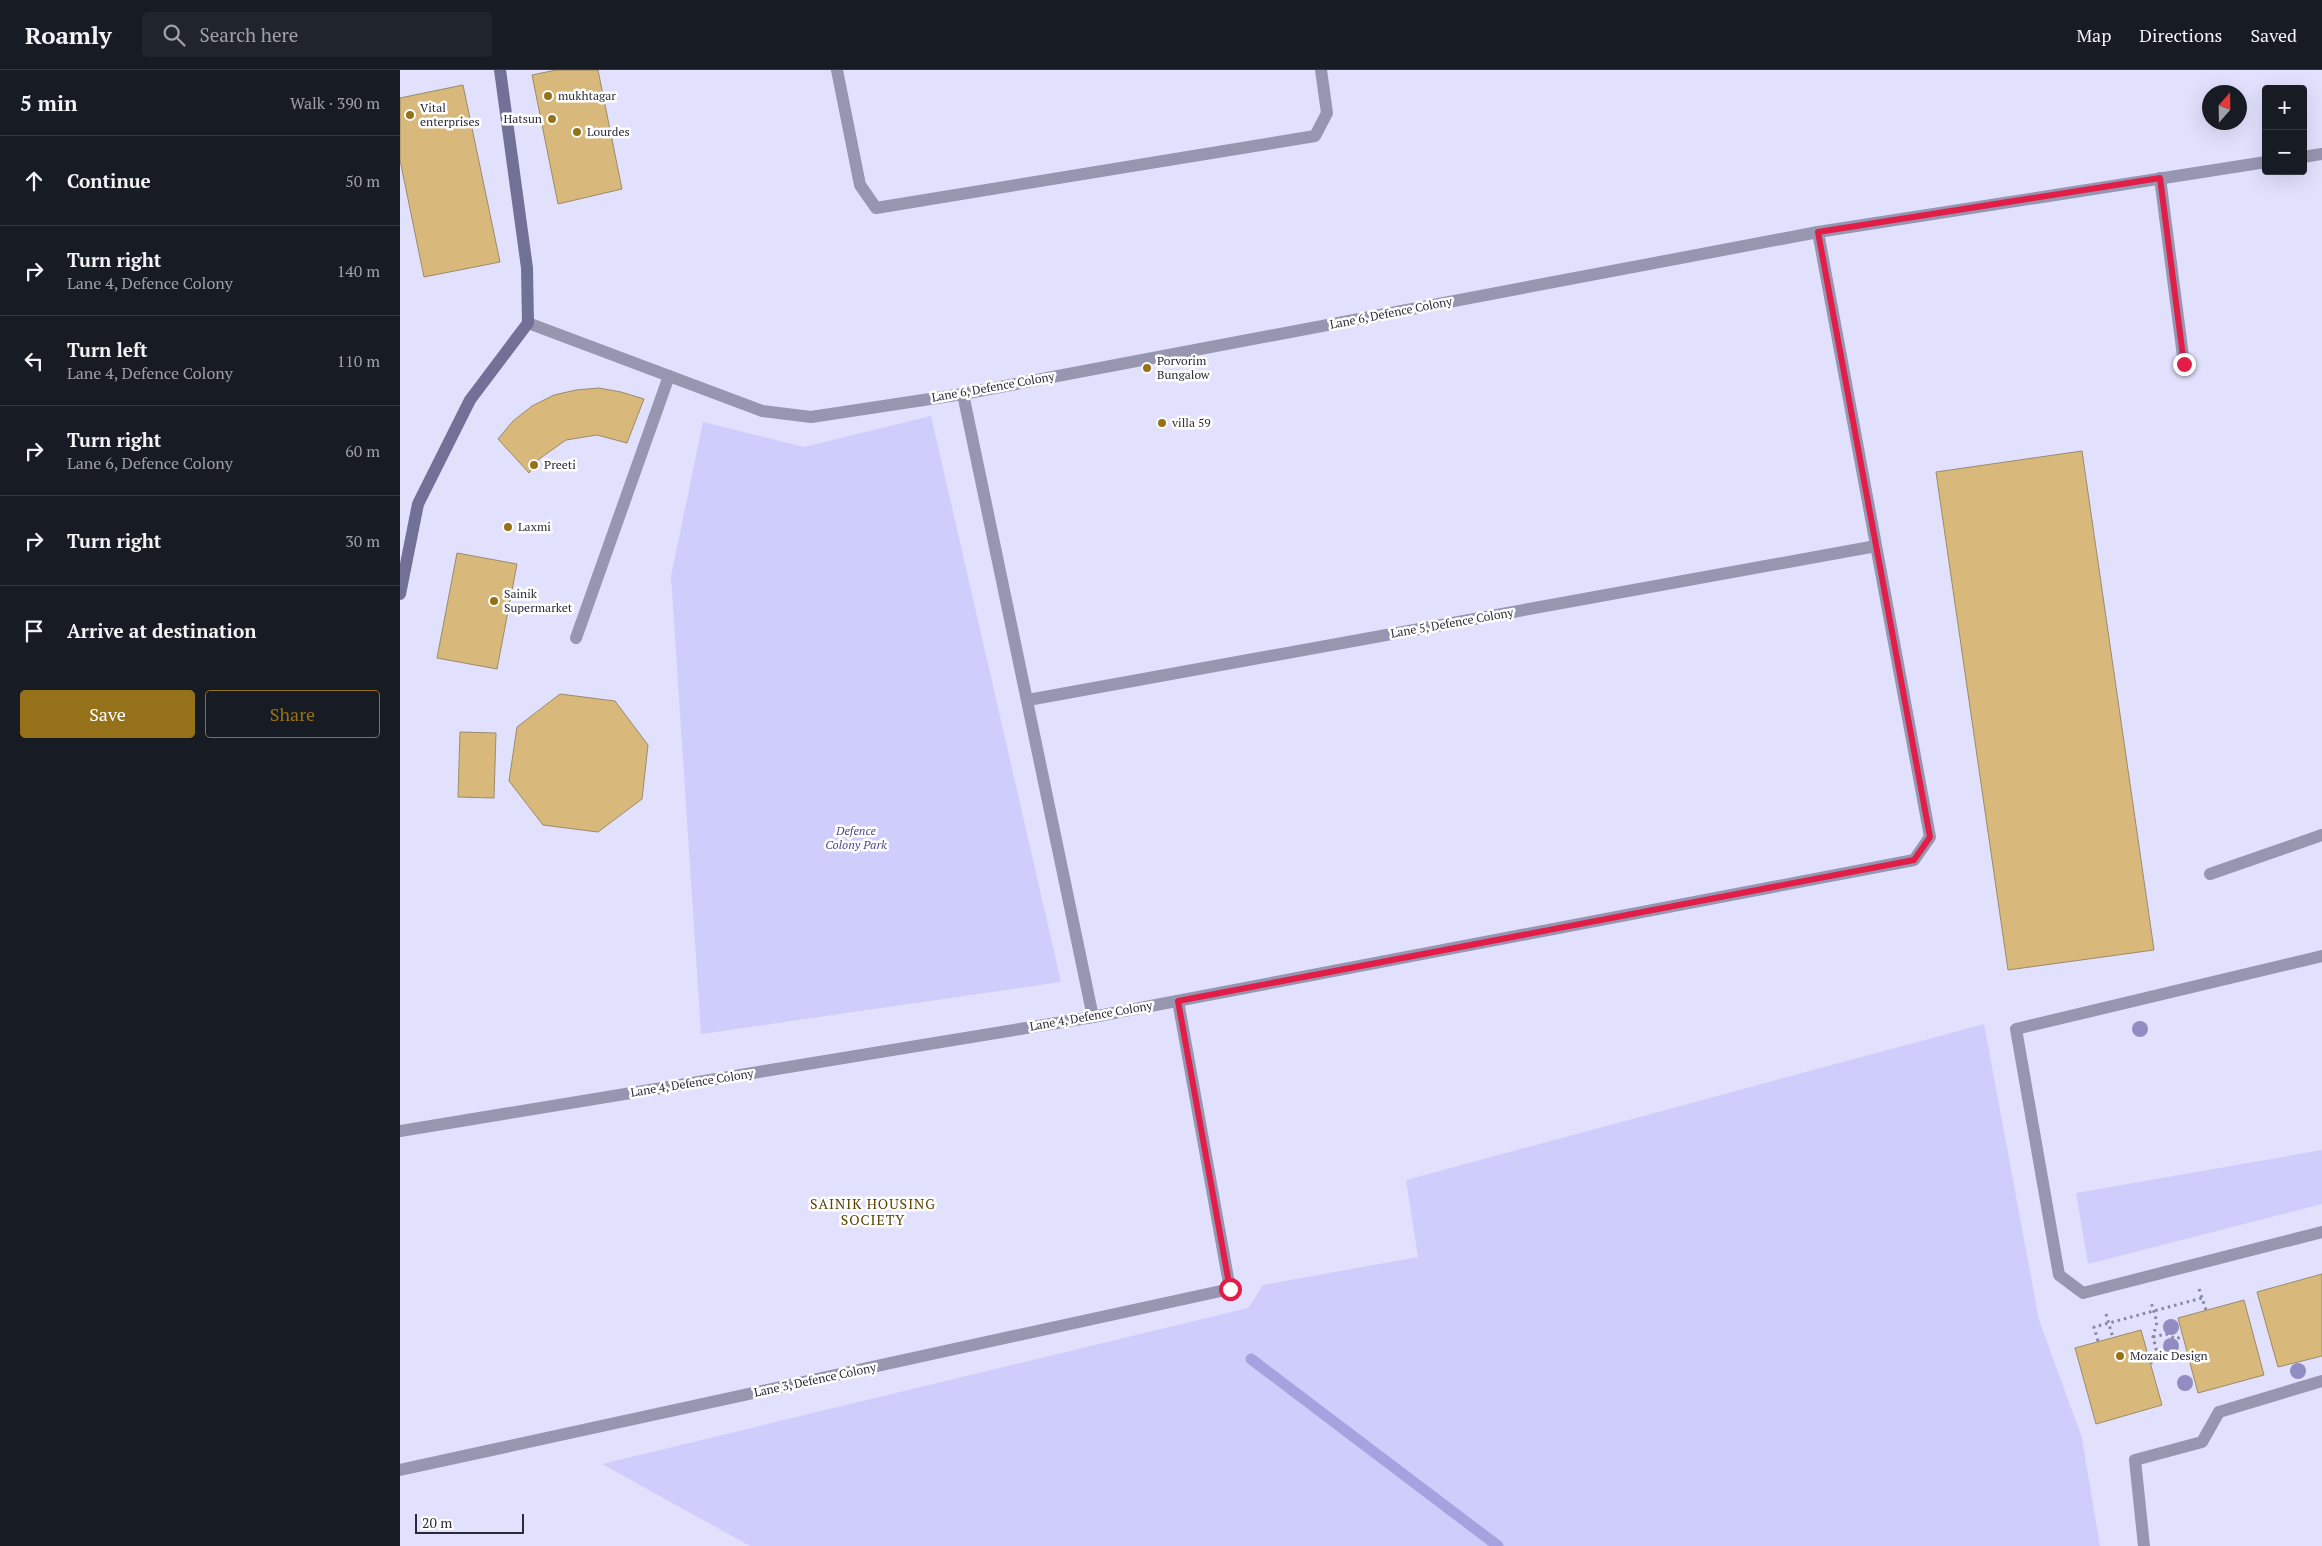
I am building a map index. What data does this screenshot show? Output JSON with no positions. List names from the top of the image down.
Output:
{
  "streets": {
    "street": [
      "Lane 6, Defence Colony",
      "Lane 5, Defence Colony",
      "Lane 4, Defence Colony",
      "Lane 3, Defence Colony"
    ]
  },
  "crossings": [
    ["Lane 6, Defence Colony", "Lane 4, Defence Colony"],
    ["Lane 5, Defence Colony", "Lane 4, Defence Colony"],
    ["Lane 4, Defence Colony", "Lane 3, Defence Colony"]
  ],
  "districts": ["SAINIK HOUSING SOCIETY"],
  "parks": ["Defence Colony Park"],
  "places": [
    "mukhtagar",
    "Vital enterprises",
    "Hatsun",
    "Lourdes",
    "Porvorim Bungalow",
    "villa 59",
    "Preeti",
    "Laxmi",
    "Sainik Supermarket",
    "Mozaic Design"
  ],
  "scale_bar": "20 m",
  "north": "top",
  "page": {
    "header": "Roamly",
    "search": "Search here",
    "nav": ["Map", "Directions", "Saved"],
    "heading": ["5 min", "Walk · 390 m"],
    "map_buttons": ["+", "−"],
    "list": [
      ["Continue", "50 m"],
      ["Turn right", "Lane 4, Defence Colony", "140 m"],
      ["Turn left", "Lane 4, Defence Colony", "110 m"],
      ["Turn right", "Lane 6, Defence Colony", "60 m"],
      ["Turn right", "30 m"],
      "Arrive at destination"
    ],
    "buttons": ["Save", "Share"],
    "scale": "20 m"
  }
}
